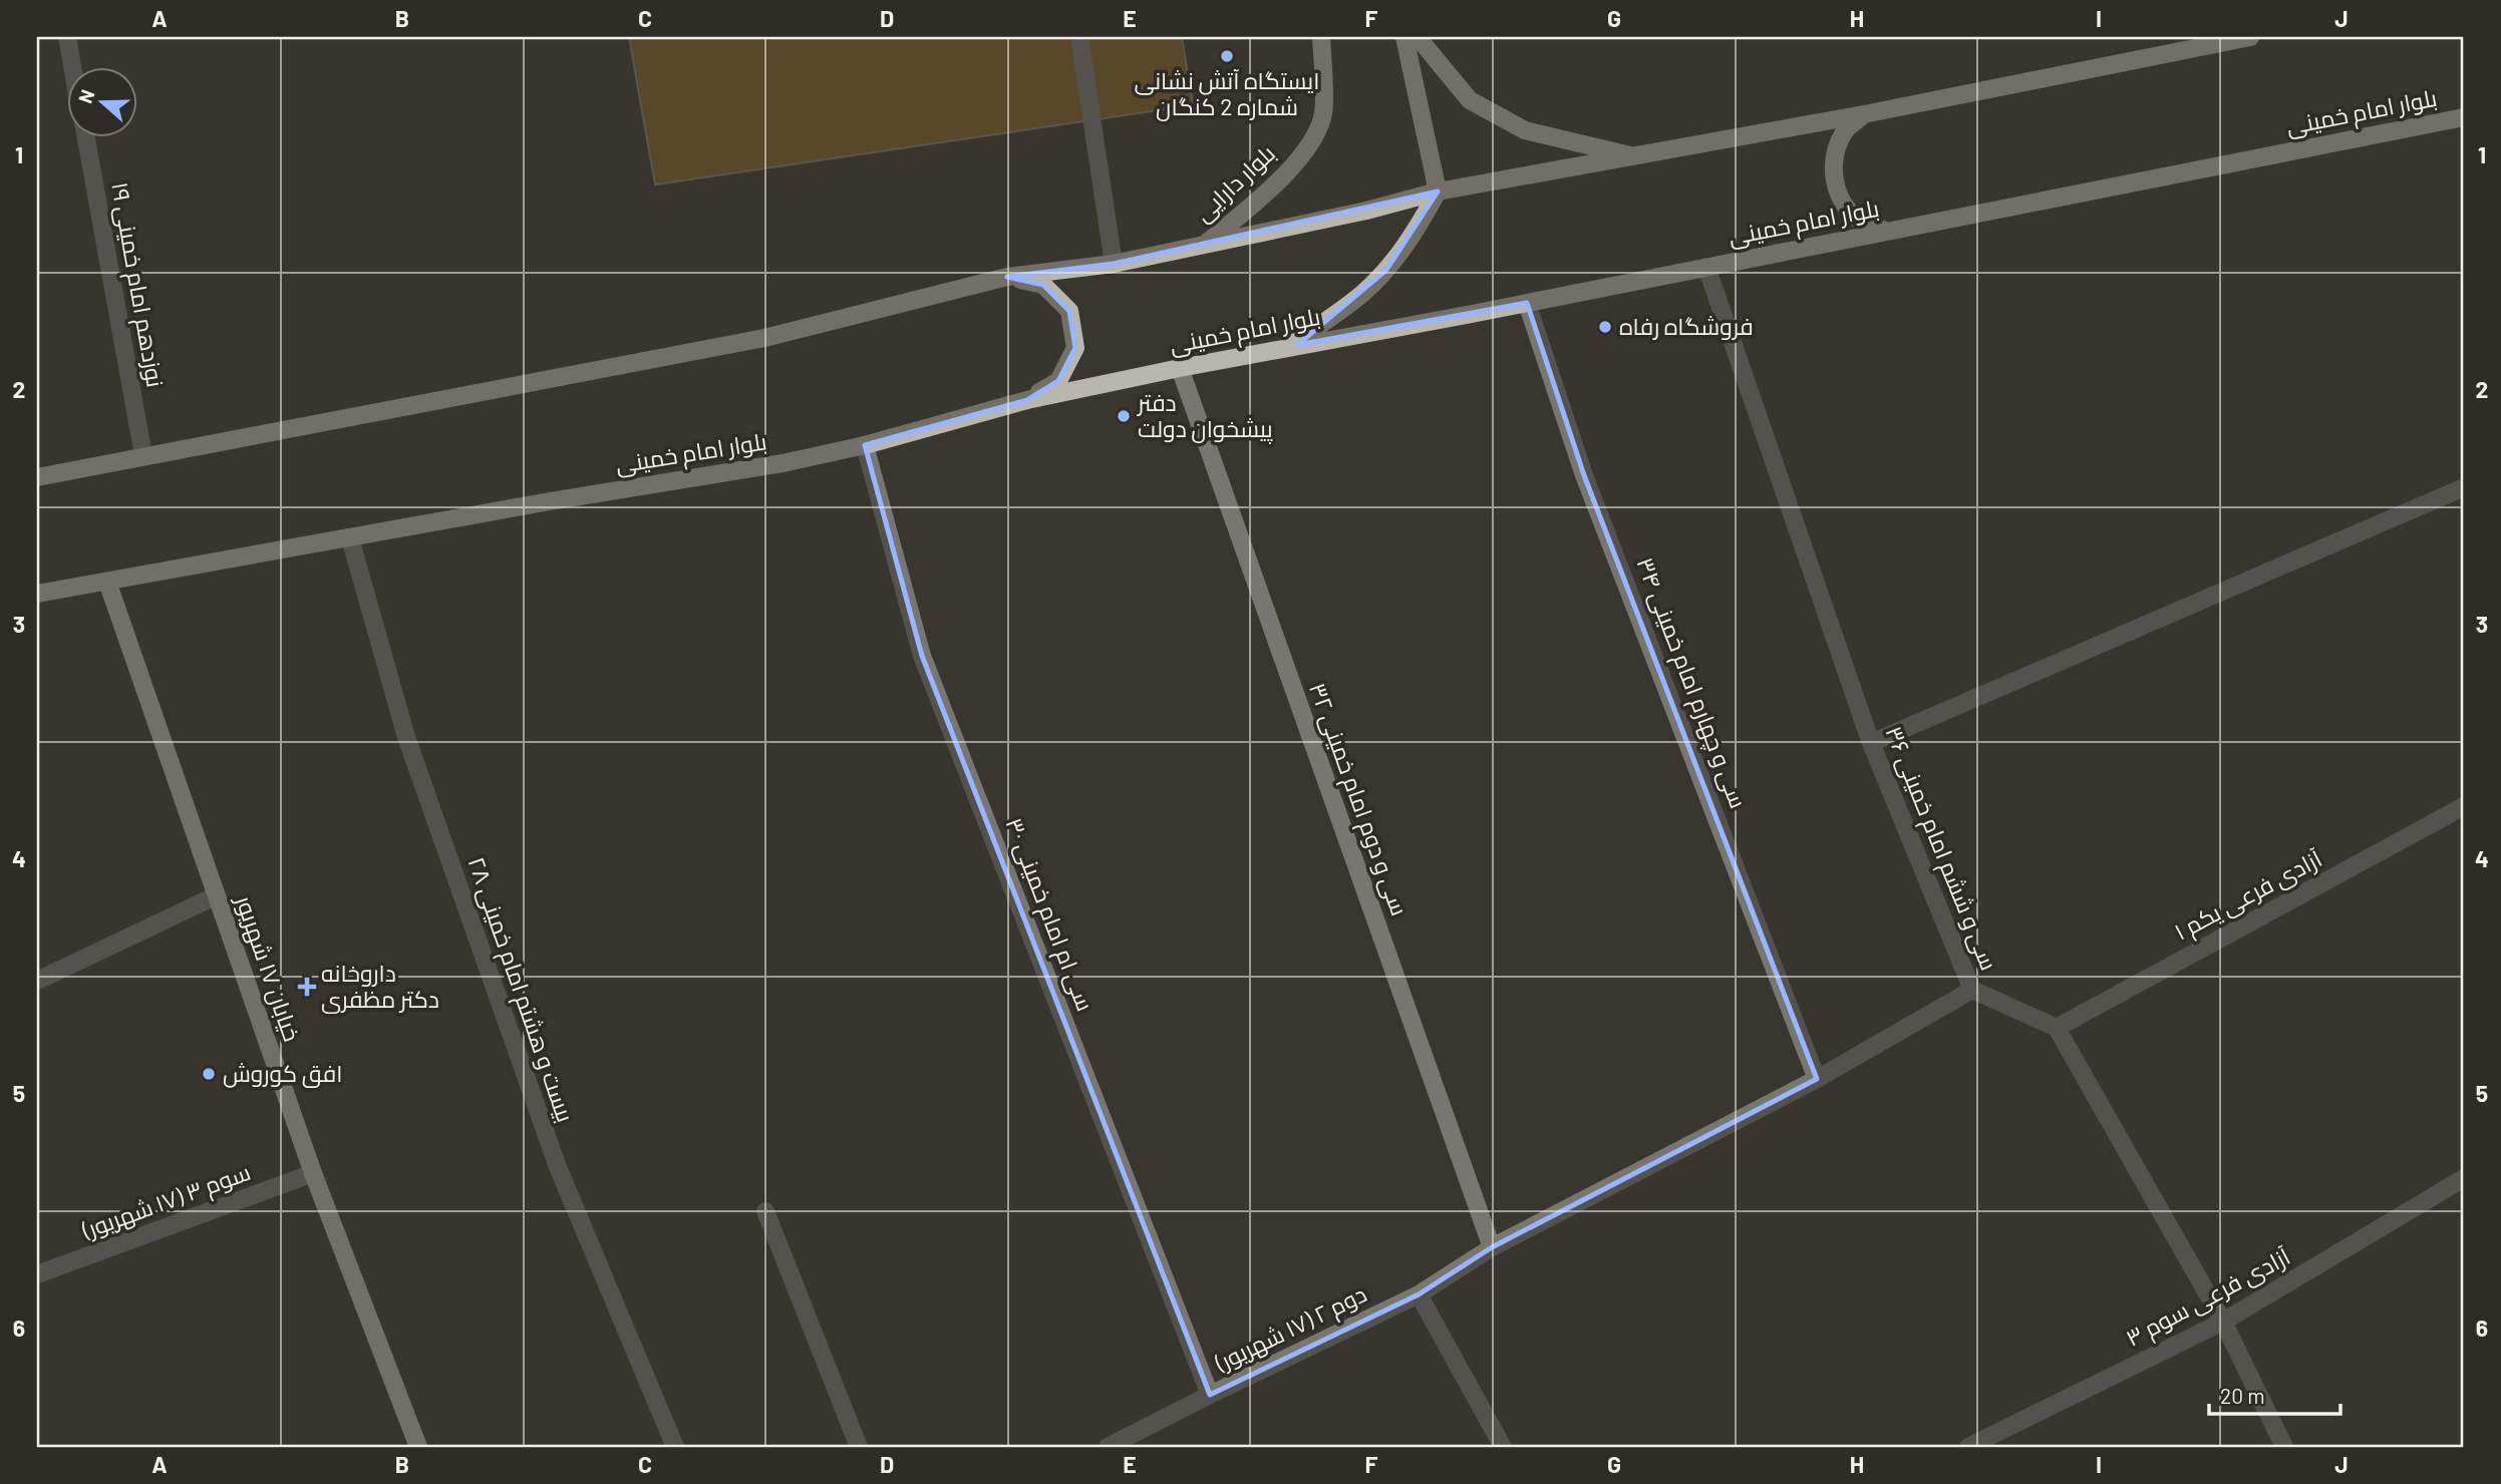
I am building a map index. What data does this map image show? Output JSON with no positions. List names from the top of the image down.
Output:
{
  "streets": {
    "main road": ["بلوار امام خمینی", "بلوار دارایی", "خیابان ۱۷ شهریور"],
    "street": [
      "نوزدهم امام خمینی ۱۹",
      "سی و چهارم امام خمینی ۳۴",
      "سی و دوم امام خمینی ۳۲",
      "سی و ششم امام خمینی ۳۶",
      "آزادی فرعی یکم ۱",
      "سی ام امام خمینی ۳۰",
      "بیست و هشتم امام خمینی ۲۸",
      "سوم ۳ (۱۷ شهریور)",
      "آزادی فرعی سوم ۳",
      "دوم ۲ (۱۷ شهریور)"
    ]
  },
  "crossings": [
    ["بلوار امام خمینی", "سی و چهارم امام خمینی ۳۴"],
    ["بلوار امام خمینی", "سی و دوم امام خمینی ۳۲"],
    ["بلوار امام خمینی", "سی و ششم امام خمینی ۳۶"],
    ["بلوار امام خمینی", "سی ام امام خمینی ۳۰"],
    ["بلوار امام خمینی", "خیابان ۱۷ شهریور"],
    ["بلوار امام خمینی", "بیست و هشتم امام خمینی ۲۸"],
    ["سی و چهارم امام خمینی ۳۴", "دوم ۲ (۱۷ شهریور)"],
    ["سی و دوم امام خمینی ۳۲", "دوم ۲ (۱۷ شهریور)"],
    ["سی و ششم امام خمینی ۳۶", "آزادی فرعی یکم ۱"],
    ["سی و ششم امام خمینی ۳۶", "دوم ۲ (۱۷ شهریور)"],
    ["سی ام امام خمینی ۳۰", "دوم ۲ (۱۷ شهریور)"],
    ["خیابان ۱۷ شهریور", "سوم ۳ (۱۷ شهریور)"]
  ],
  "places": {
    "other": [
      "ایستگاه آتش نشانی شماره 2 کنگان",
      "فروشگاه رفاه",
      "دفتر پیشخوان دولت",
      "افق کوروش"
    ],
    "health": ["داروخانه دکتر مظفری"]
  },
  "scale_bar": "20 m",
  "north": "left",
  "grid": {
    "columns": [
      "A",
      "B",
      "C",
      "D",
      "E",
      "F",
      "G",
      "H",
      "I",
      "J"
    ],
    "rows": [
      "1",
      "2",
      "3",
      "4",
      "5",
      "6"
    ]
  }
}
